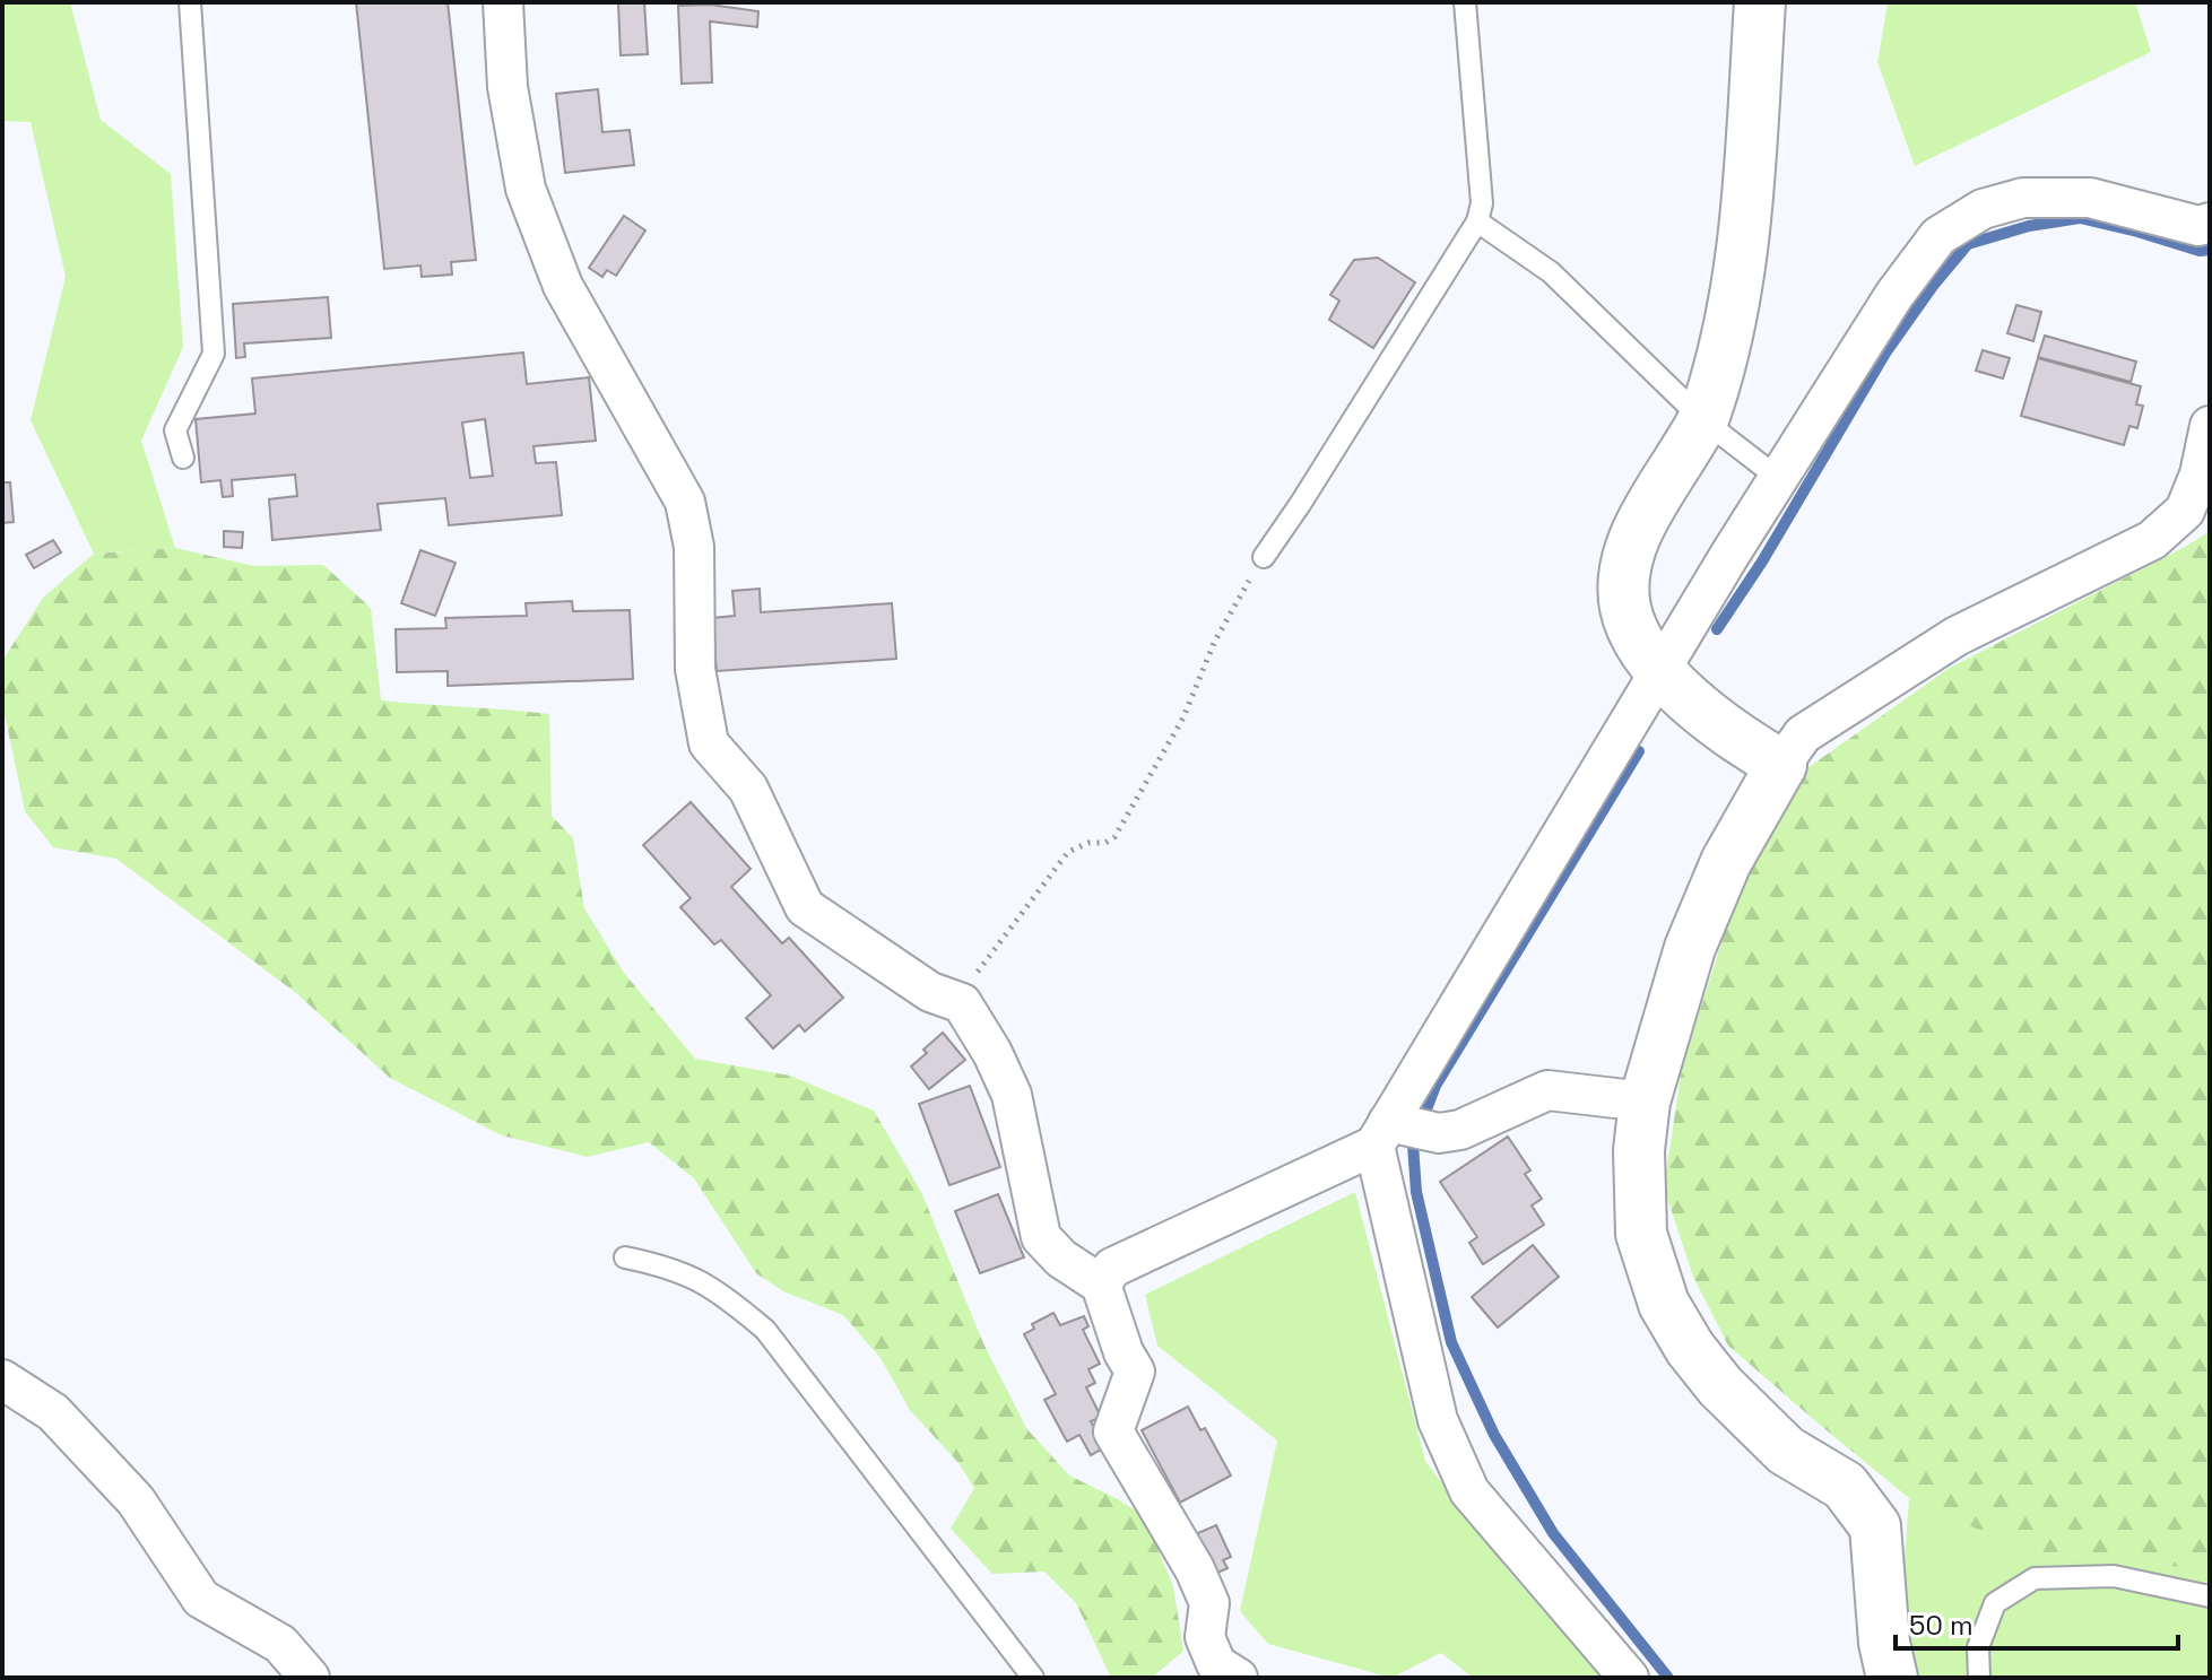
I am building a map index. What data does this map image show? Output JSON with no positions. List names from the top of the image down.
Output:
{
  "scale_bar": "50 m"
}
